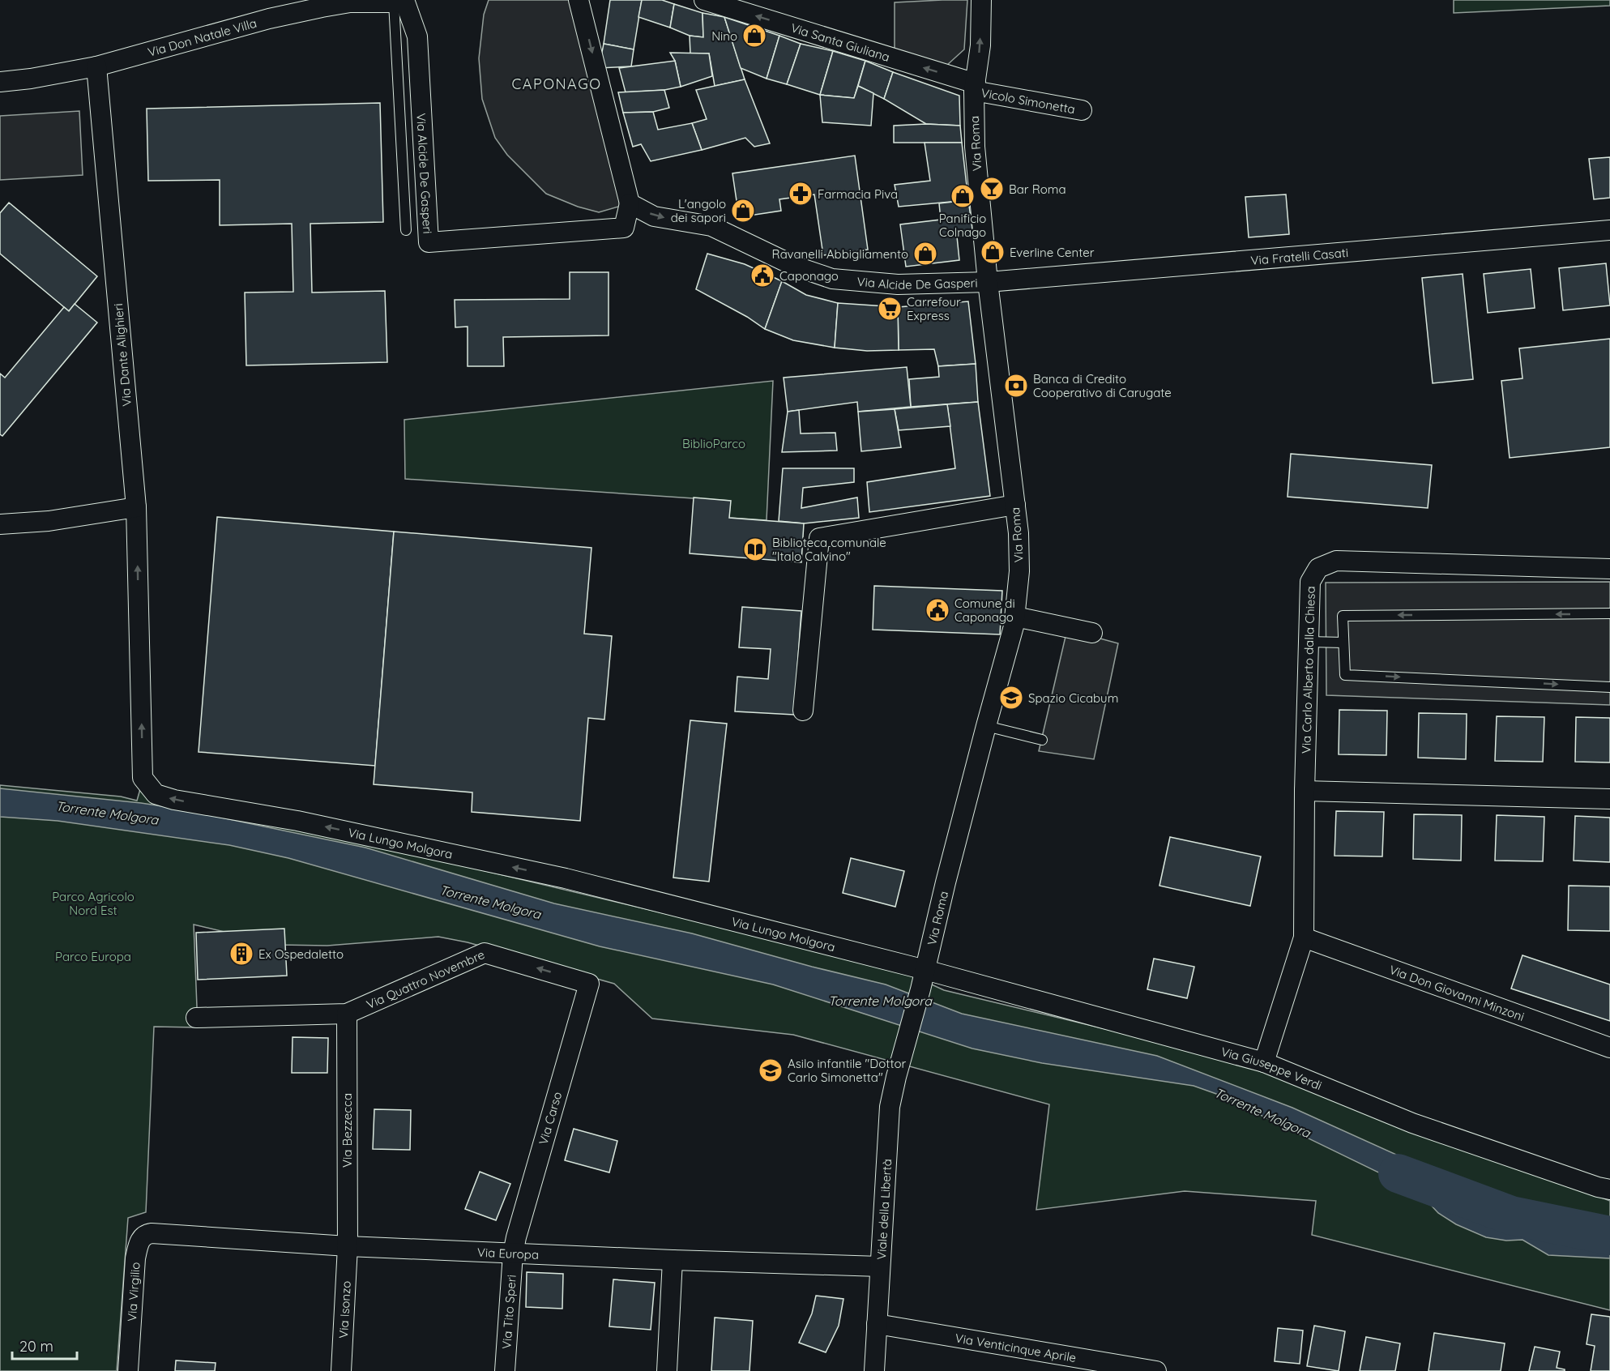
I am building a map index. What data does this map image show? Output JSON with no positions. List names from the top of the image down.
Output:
{
  "streets": {
    "street": [
      "Via Don Natale Villa",
      "Via Santa Giuliana",
      "Vicolo Simonetta",
      "Via Roma",
      "Via Alcide De Gasperi",
      "Via Fratelli Casati",
      "Via Dante Alighieri",
      "Via Carlo Alberto dalla Chiesa",
      "Via Lungo Molgora",
      "Via Quattro Novembre",
      "Via Don Giovanni Minzoni",
      "Via Giuseppe Verdi",
      "Via Carso",
      "Via Bezzecca",
      "Viale della Libertà",
      "Via Europa",
      "Via Virgilio",
      "Via Isonzo",
      "Via Tito Speri",
      "Via Venticinque Aprile"
    ]
  },
  "crossings": [
    ["Via Don Natale Villa", "Via Alcide De Gasperi"],
    ["Via Don Natale Villa", "Via Dante Alighieri"],
    ["Via Santa Giuliana", "Vicolo Simonetta"],
    ["Via Santa Giuliana", "Via Roma"],
    ["Vicolo Simonetta", "Via Roma"],
    ["Via Roma", "Via Alcide De Gasperi"],
    ["Via Roma", "Via Fratelli Casati"],
    ["Via Roma", "Via Lungo Molgora"],
    ["Via Roma", "Via Giuseppe Verdi"],
    ["Via Roma", "Viale della Libertà"],
    ["Via Alcide De Gasperi", "Via Fratelli Casati"],
    ["Via Dante Alighieri", "Via Lungo Molgora"],
    ["Via Carlo Alberto dalla Chiesa", "Via Don Giovanni Minzoni"],
    ["Via Carlo Alberto dalla Chiesa", "Via Giuseppe Verdi"],
    ["Via Lungo Molgora", "Via Giuseppe Verdi"],
    ["Via Quattro Novembre", "Via Carso"],
    ["Via Quattro Novembre", "Via Bezzecca"],
    ["Via Carso", "Via Europa"],
    ["Via Carso", "Via Tito Speri"],
    ["Via Bezzecca", "Via Europa"],
    ["Via Bezzecca", "Via Isonzo"],
    ["Viale della Libertà", "Via Europa"],
    ["Viale della Libertà", "Via Venticinque Aprile"],
    ["Via Europa", "Via Virgilio"],
    ["Via Europa", "Via Isonzo"],
    ["Via Europa", "Via Tito Speri"]
  ],
  "one_way": [
    "Via Santa Giuliana",
    "Via Alcide De Gasperi",
    "Via Lungo Molgora",
    "Via Quattro Novembre"
  ],
  "districts": ["CAPONAGO"],
  "water": ["Torrente Molgora"],
  "parks": ["BiblioParco", "Parco Agricolo Nord Est", "Parco Europa"],
  "places": {
    "shop": [
      "Nino",
      "Panificio Colnago",
      "L'angolo dei sapori",
      "Everline Center",
      "Ravanelli Abbigliamento"
    ],
    "bar": ["Bar Roma"],
    "pharmacy": ["Farmacia Piva"],
    "public building": ["Caponago", "Comune di Caponago"],
    "supermarket": ["Carrefour Express"],
    "bank": ["Banca di Credito Cooperativo di Carugate"],
    "library": ["Biblioteca comunale \"Italo Calvino\""],
    "school or university": ["Spazio Cicabum", "Asilo infantile \"Dottor Carlo Simonetta\""],
    "building": ["Ex Ospedaletto"]
  },
  "scale_bar": "20 m"
}
